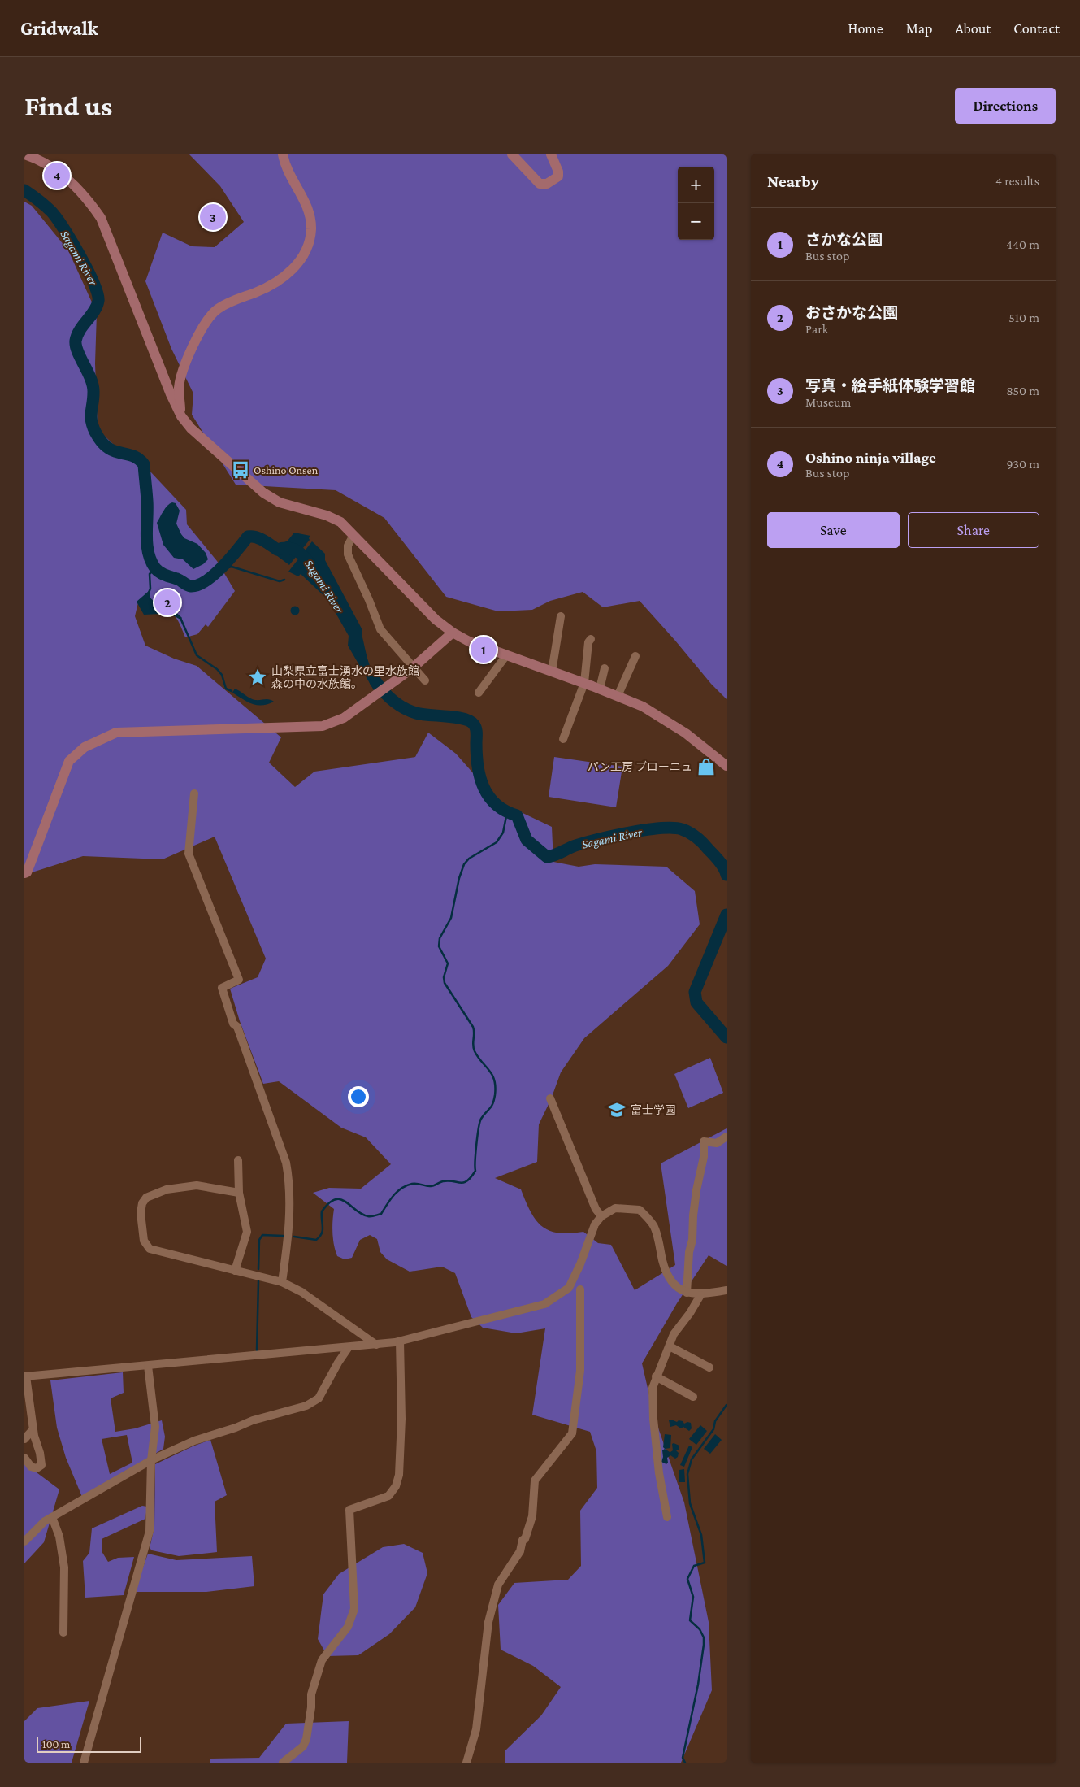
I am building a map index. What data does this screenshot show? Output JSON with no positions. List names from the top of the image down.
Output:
{
  "water": ["Sagami River"],
  "places": {
    "bus stop": ["Oshino Onsen"],
    "place": ["山梨県立富士湧水の里水族館 森の中の水族館。"],
    "shop": ["パン工房 ブローニュ"],
    "school or university": ["富士学園"]
  },
  "scale_bar": "100 m",
  "page": {
    "header": "Gridwalk",
    "nav": [
      "Home",
      "Map",
      "About",
      "Contact"
    ],
    "buttons": [
      "Directions",
      ["Save", "Share"]
    ],
    "title": "Find us",
    "heading": ["Nearby", "4 results"],
    "pins": [
      "4",
      "3",
      "2",
      "1"
    ],
    "map_buttons": ["+", "−"],
    "list": [
      {
        "mark": "1",
        "name": "さかな公園",
        "note": "Bus stop",
        "value": "440 m"
      },
      {
        "mark": "2",
        "name": "おさかな公園",
        "note": "Park",
        "value": "510 m"
      },
      {
        "mark": "3",
        "name": "写真・絵手紙体験学習館",
        "note": "Museum",
        "value": "850 m"
      },
      {
        "mark": "4",
        "name": "Oshino ninja village",
        "note": "Bus stop",
        "value": "930 m"
      }
    ],
    "scale": "100 m"
  }
}
